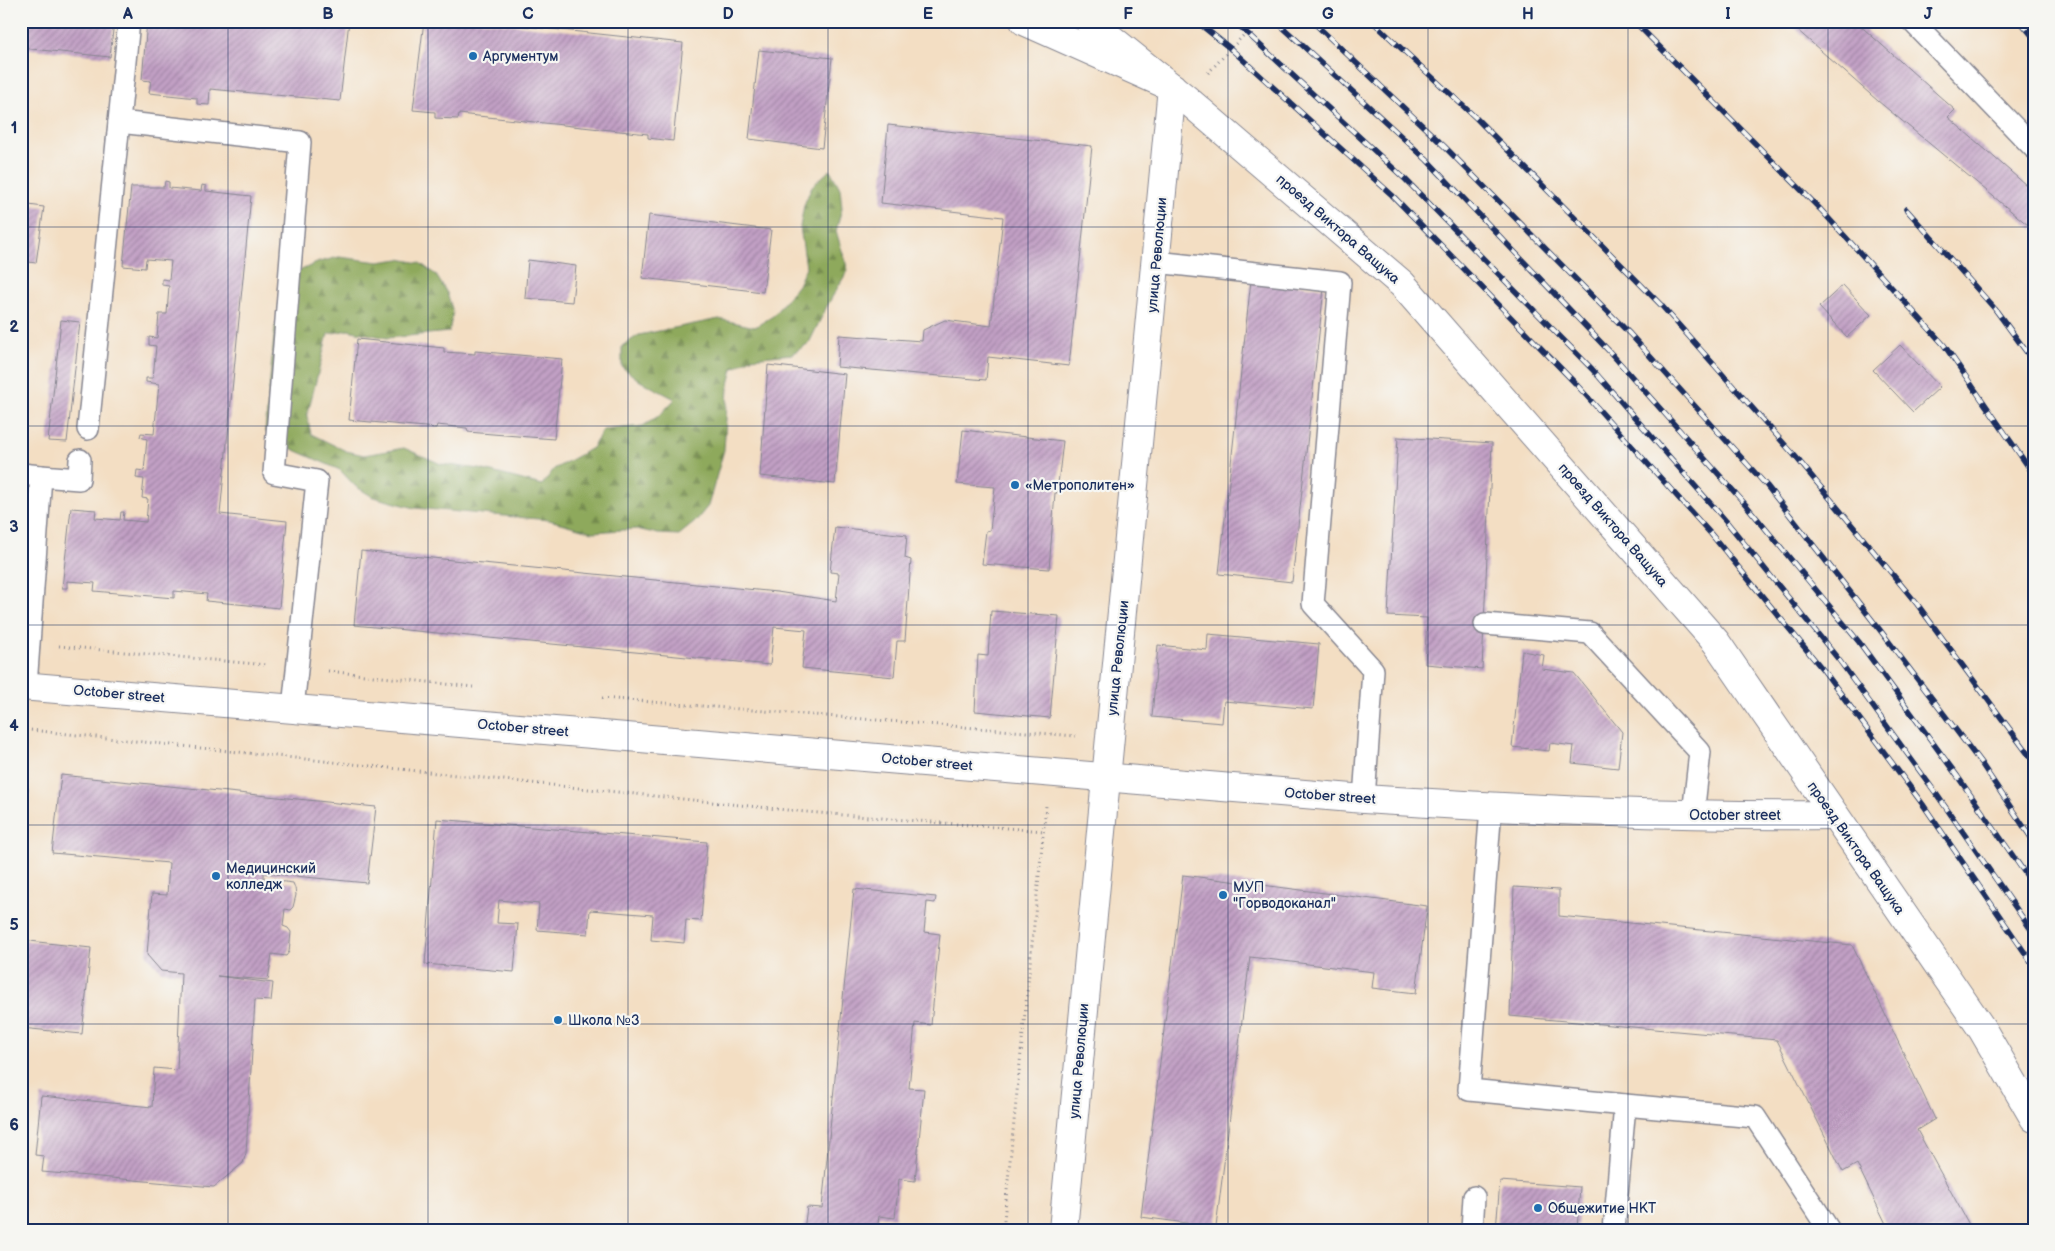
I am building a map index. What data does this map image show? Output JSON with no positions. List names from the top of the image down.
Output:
{
  "streets": {
    "street": ["проезд Виктора Ващука", "улица Революции", "October street"]
  },
  "crossings": [
    ["проезд Виктора Ващука", "улица Революции"],
    ["проезд Виктора Ващука", "October street"],
    ["улица Революции", "October street"]
  ],
  "places": [
    "Аргументум",
    "«Метрополитен»",
    "Медицинский колледж",
    "МУП \"Горводоканал\"",
    "Школа №3",
    "Общежитие НКТ"
  ],
  "grid": {
    "columns": [
      "A",
      "B",
      "C",
      "D",
      "E",
      "F",
      "G",
      "H",
      "I",
      "J"
    ],
    "rows": [
      "1",
      "2",
      "3",
      "4",
      "5",
      "6"
    ]
  }
}
